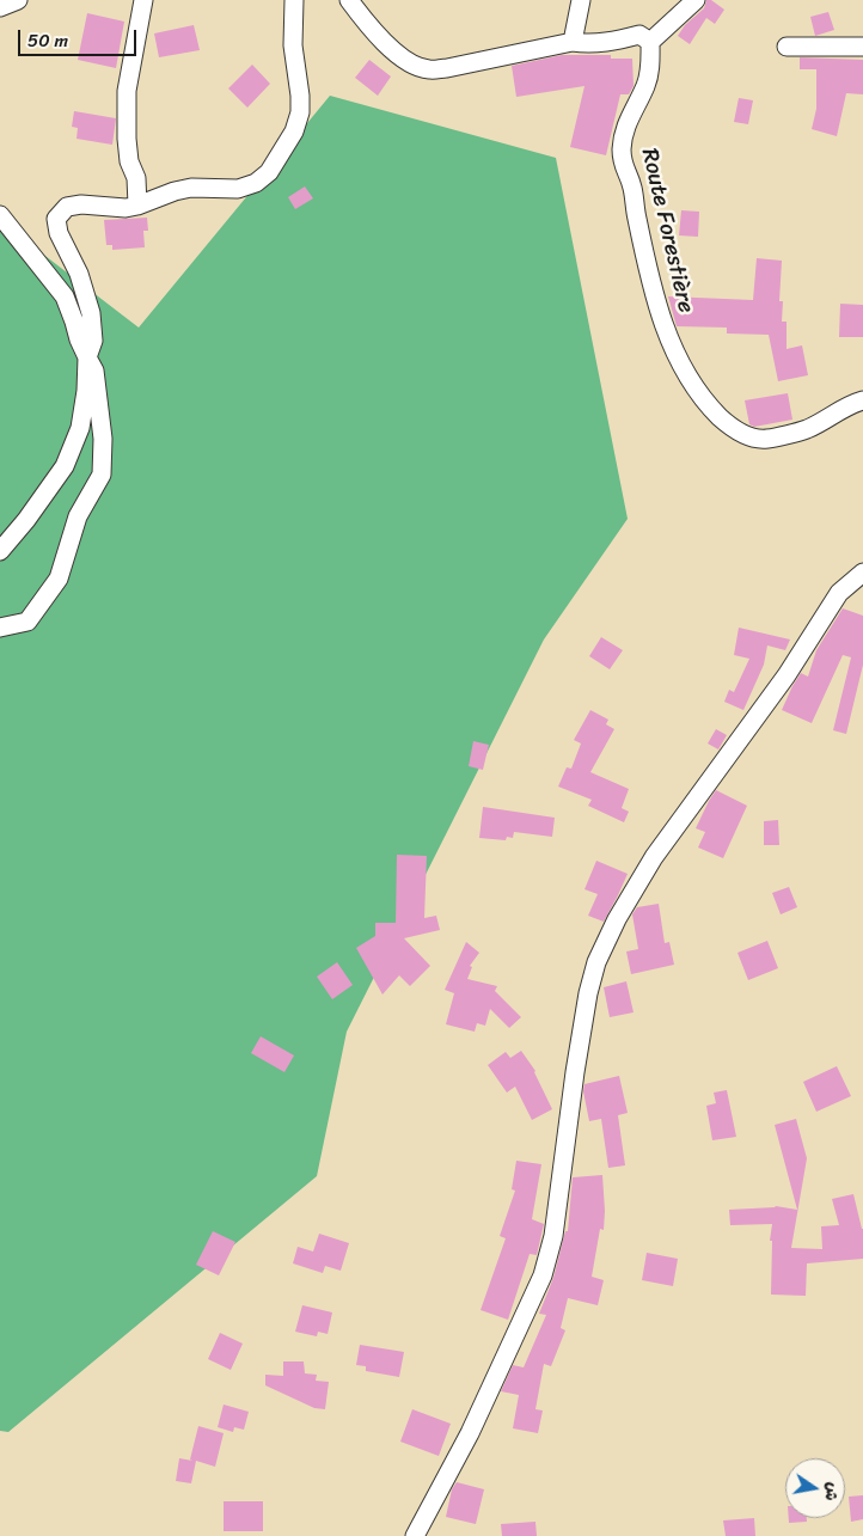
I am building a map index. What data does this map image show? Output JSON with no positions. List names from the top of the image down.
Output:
{
  "streets": {
    "street": ["Route Forestière"]
  },
  "scale_bar": "50 m",
  "north": "right"
}
